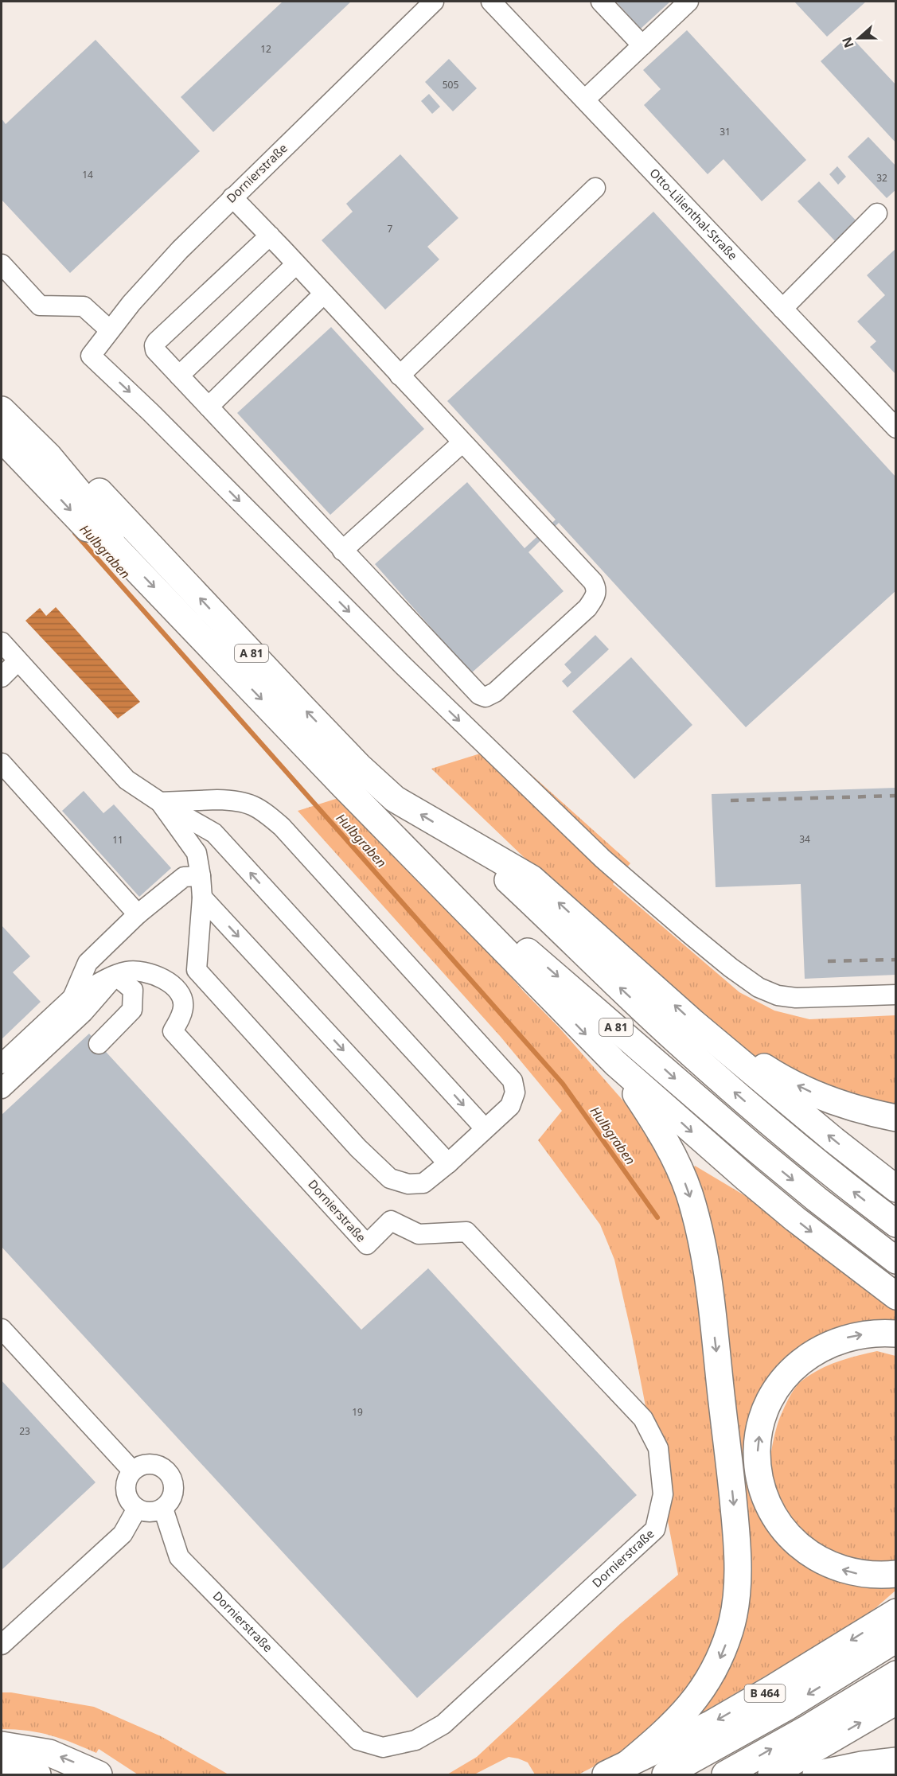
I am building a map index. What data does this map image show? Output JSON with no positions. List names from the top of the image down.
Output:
{
  "streets": {
    "highway": ["A 81", "B 464"],
    "street": ["Dornierstraße", "Otto-Lilienthal-Straße"]
  },
  "water": ["Hulbgraben"],
  "house_numbers": [
    "12",
    "505",
    "31",
    "14",
    "32",
    "7",
    "34",
    "11",
    "19",
    "23"
  ],
  "north": "left"
}
